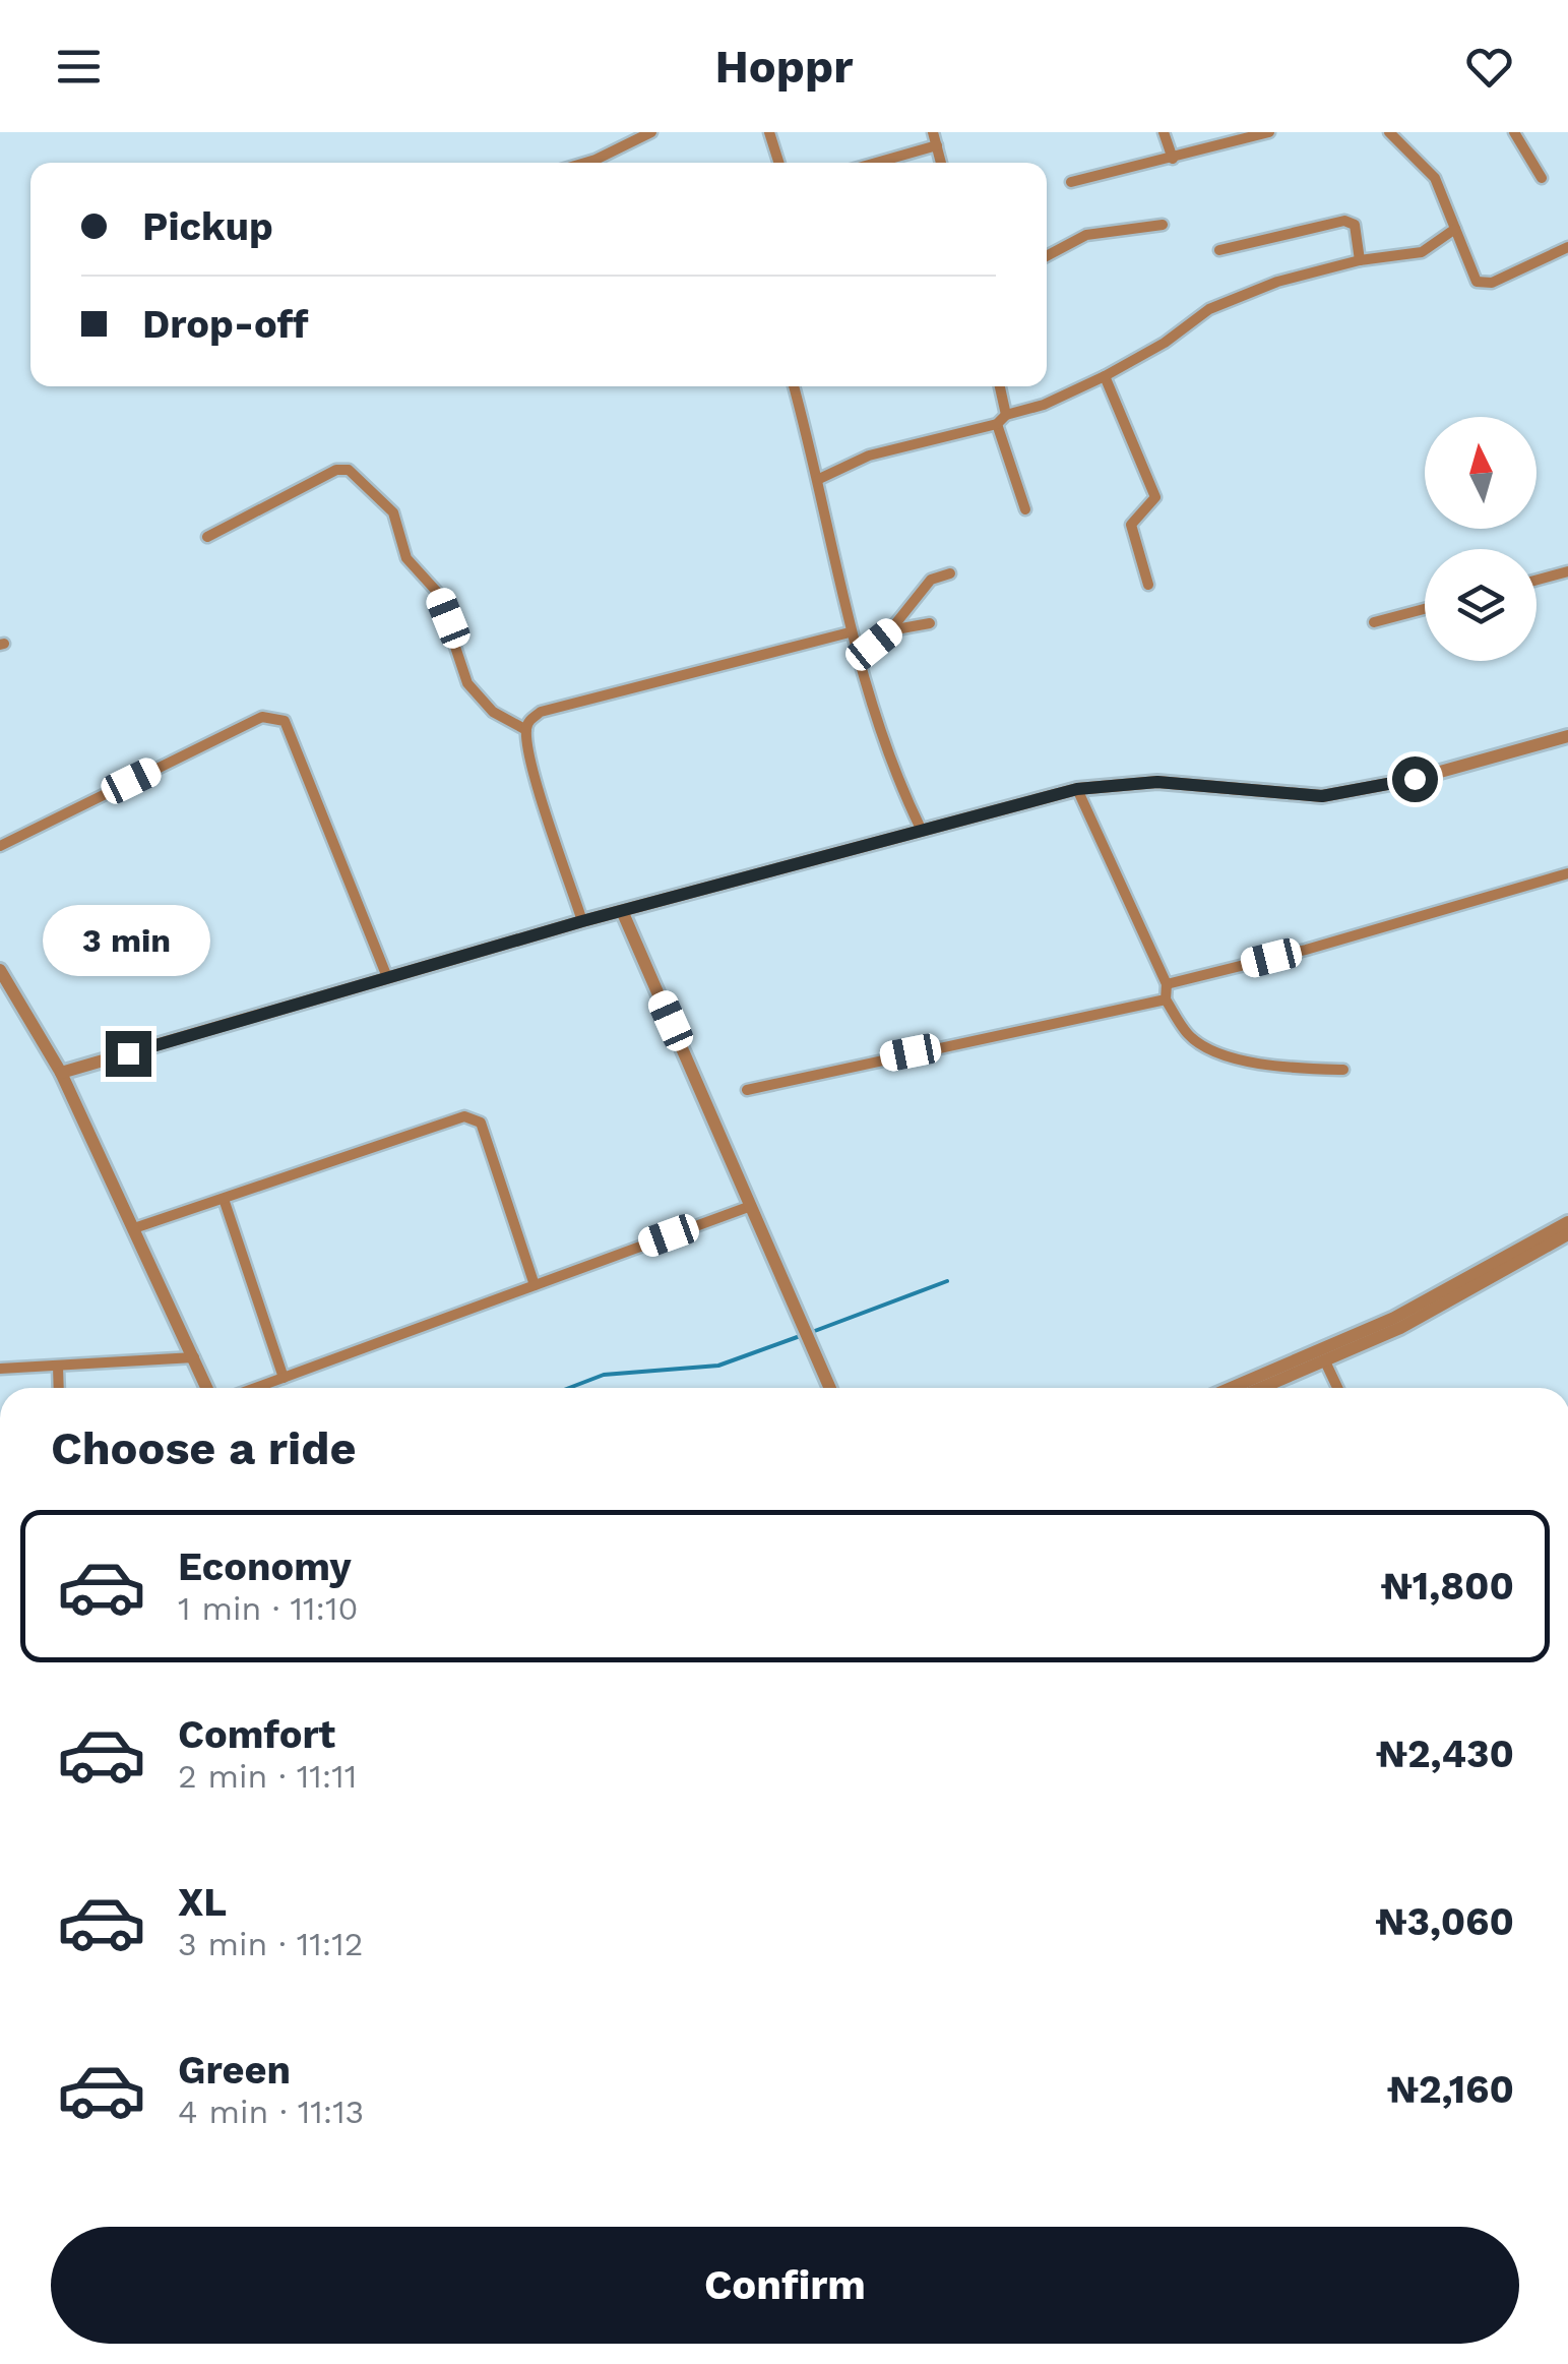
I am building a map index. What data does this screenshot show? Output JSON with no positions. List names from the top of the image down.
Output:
{
  "north": "top",
  "page": {
    "header": "Hoppr",
    "banner": ["Pickup", "Drop-off"],
    "bubble": "3 min",
    "heading": "Choose a ride",
    "list": [
      {
        "name": "Economy",
        "note": "1 min · 11:10",
        "value": "₦1,800"
      },
      {
        "name": "Comfort",
        "note": "2 min · 11:11",
        "value": "₦2,430"
      },
      {
        "name": "XL",
        "note": "3 min · 11:12",
        "value": "₦3,060"
      },
      {
        "name": "Green",
        "note": "4 min · 11:13",
        "value": "₦2,160"
      }
    ],
    "buttons": "Confirm"
  }
}
